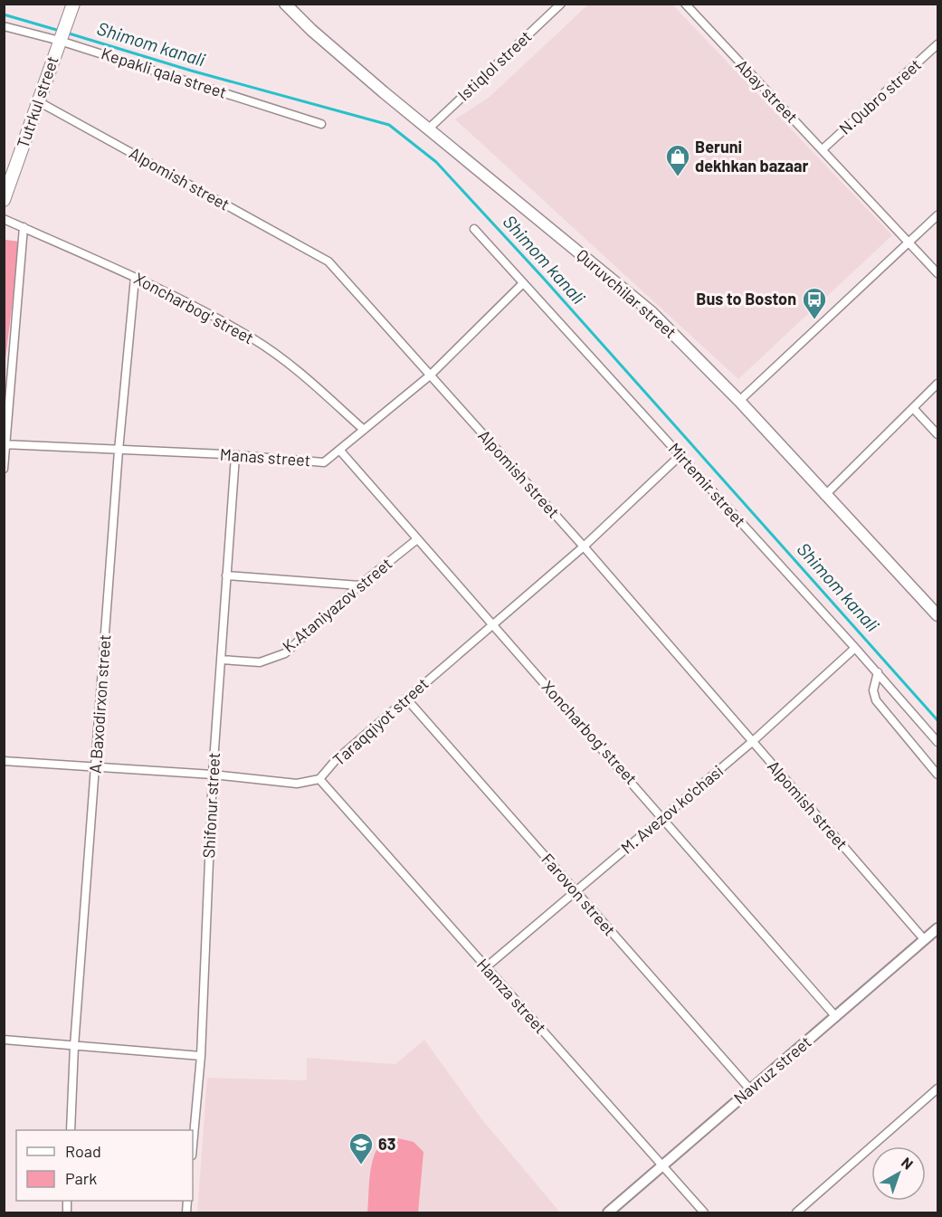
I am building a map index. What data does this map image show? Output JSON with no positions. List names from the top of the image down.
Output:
{
  "streets": {
    "main road": ["Tutrkul street", "Quruvchilar street"],
    "street": [
      "Istiqlol street",
      "Kepakli qala street",
      "Abay street",
      "N.Qubro street",
      "Alpomish street",
      "Xoncharbog' street",
      "Manas street",
      "Mirtemir street",
      "K.Ataniyazov street",
      "A.Baxodirxon street",
      "Taraqqiyot street",
      "Shifonur street",
      "M. Avezov ko'chasi",
      "Farovon street",
      "Hamza street",
      "Navruz street"
    ]
  },
  "crossings": [
    ["Istiqlol street", "Quruvchilar street"],
    ["Kepakli qala street", "Tutrkul street"],
    ["Abay street", "N.Qubro street"],
    ["Tutrkul street", "Alpomish street"],
    ["Alpomish street", "Manas street"],
    ["Alpomish street", "Taraqqiyot street"],
    ["Alpomish street", "M. Avezov ko'chasi"],
    ["Alpomish street", "Navruz street"],
    ["Xoncharbog' street", "Manas street"],
    ["Xoncharbog' street", "K.Ataniyazov street"],
    ["Xoncharbog' street", "A.Baxodirxon street"],
    ["Xoncharbog' street", "Taraqqiyot street"],
    ["Xoncharbog' street", "M. Avezov ko'chasi"],
    ["Xoncharbog' street", "Navruz street"],
    ["Manas street", "Mirtemir street"],
    ["Manas street", "A.Baxodirxon street"],
    ["Manas street", "Shifonur street"],
    ["Mirtemir street", "Taraqqiyot street"],
    ["Mirtemir street", "M. Avezov ko'chasi"],
    ["K.Ataniyazov street", "Shifonur street"],
    ["A.Baxodirxon street", "Taraqqiyot street"],
    ["Taraqqiyot street", "Shifonur street"],
    ["Taraqqiyot street", "Farovon street"],
    ["Taraqqiyot street", "Hamza street"],
    ["M. Avezov ko'chasi", "Farovon street"],
    ["M. Avezov ko'chasi", "Hamza street"],
    ["Farovon street", "Navruz street"],
    ["Hamza street", "Navruz street"]
  ],
  "water": ["Shimom kanali"],
  "places": {
    "shop": ["Beruni dekhkan bazaar"],
    "bus stop": ["Bus to Boston"],
    "school or university": ["63"]
  },
  "legend": ["Road", "Park"],
  "north": "top right"
}
